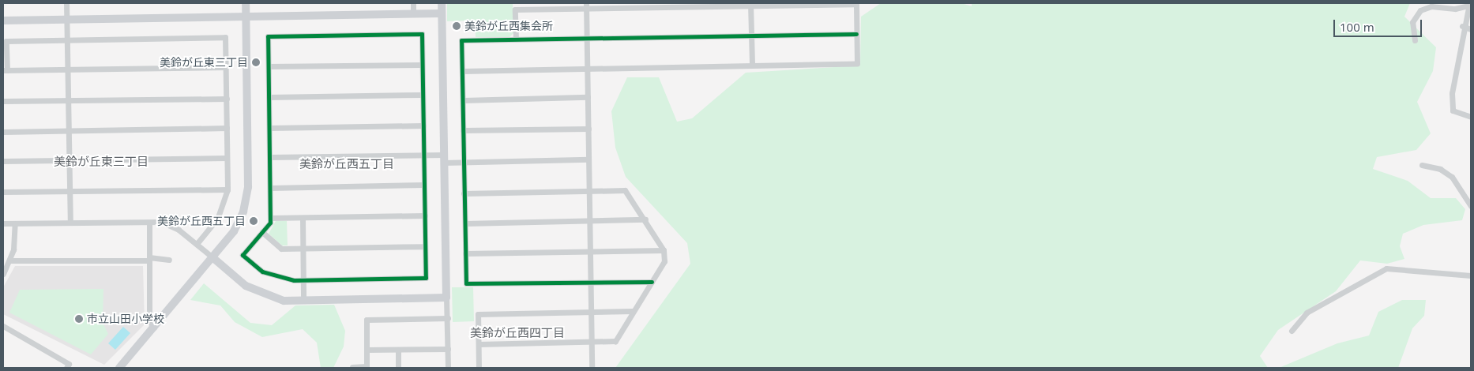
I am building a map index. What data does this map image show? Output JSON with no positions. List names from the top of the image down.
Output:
{
  "districts": ["美鈴が丘東三丁目", "美鈴が丘西五丁目", "美鈴が丘西四丁目"],
  "places": [
    "美鈴が丘西集会所",
    "美鈴が丘東三丁目",
    "美鈴が丘西五丁目",
    "市立山田小学校"
  ],
  "scale_bar": "100 m"
}
